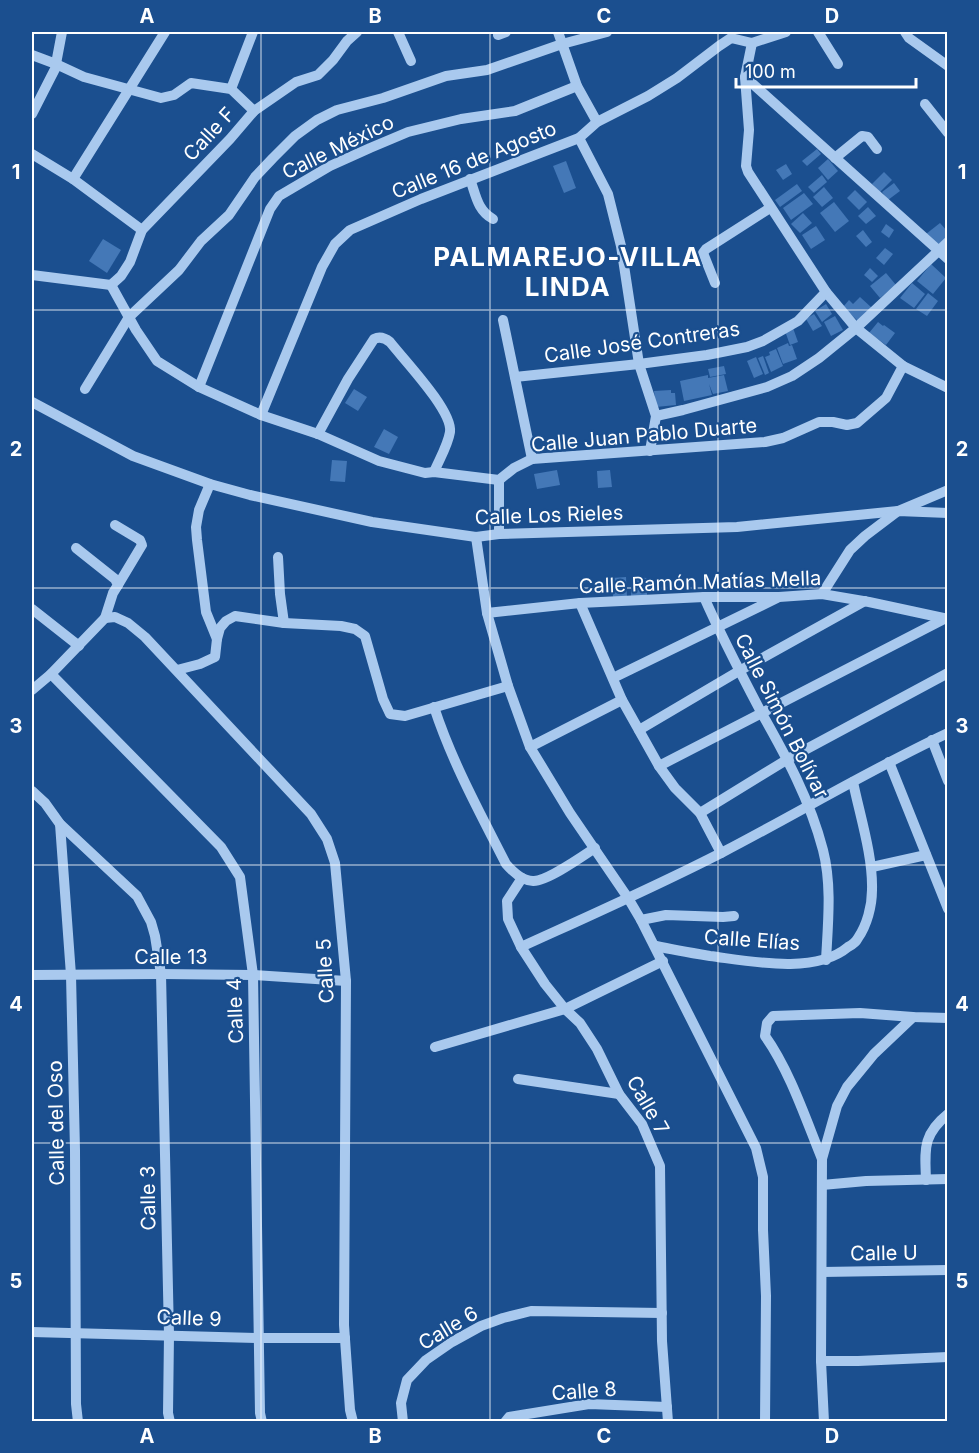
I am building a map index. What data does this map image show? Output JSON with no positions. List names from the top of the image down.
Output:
{
  "streets": {
    "street": [
      "Calle F",
      "Calle México",
      "Calle 16 de Agosto",
      "Calle José Contreras",
      "Calle Juan Pablo Duarte",
      "Calle Los Rieles",
      "Calle Ramón Matías Mella",
      "Calle Simón Bolívar",
      "Calle Elías",
      "Calle 13",
      "Calle 5",
      "Calle 4",
      "Calle 7",
      "Calle del Oso",
      "Calle 3",
      "Calle U",
      "Calle 9",
      "Calle 6",
      "Calle 8"
    ]
  },
  "crossings": [
    ["Calle Ramón Matías Mella", "Calle Simón Bolívar"],
    ["Calle Simón Bolívar", "Calle Elías"],
    ["Calle 13", "Calle 5"],
    ["Calle 13", "Calle 4"],
    ["Calle 13", "Calle del Oso"],
    ["Calle 13", "Calle 3"],
    ["Calle 5", "Calle 9"],
    ["Calle 4", "Calle 9"],
    ["Calle 7", "Calle 6"],
    ["Calle 7", "Calle 8"],
    ["Calle del Oso", "Calle 3"],
    ["Calle del Oso", "Calle 9"],
    ["Calle 3", "Calle 9"]
  ],
  "districts": ["PALMAREJO-VILLA LINDA"],
  "scale_bar": "100 m",
  "grid": {
    "columns": [
      "A",
      "B",
      "C",
      "D"
    ],
    "rows": [
      "1",
      "2",
      "3",
      "4",
      "5"
    ]
  }
}
